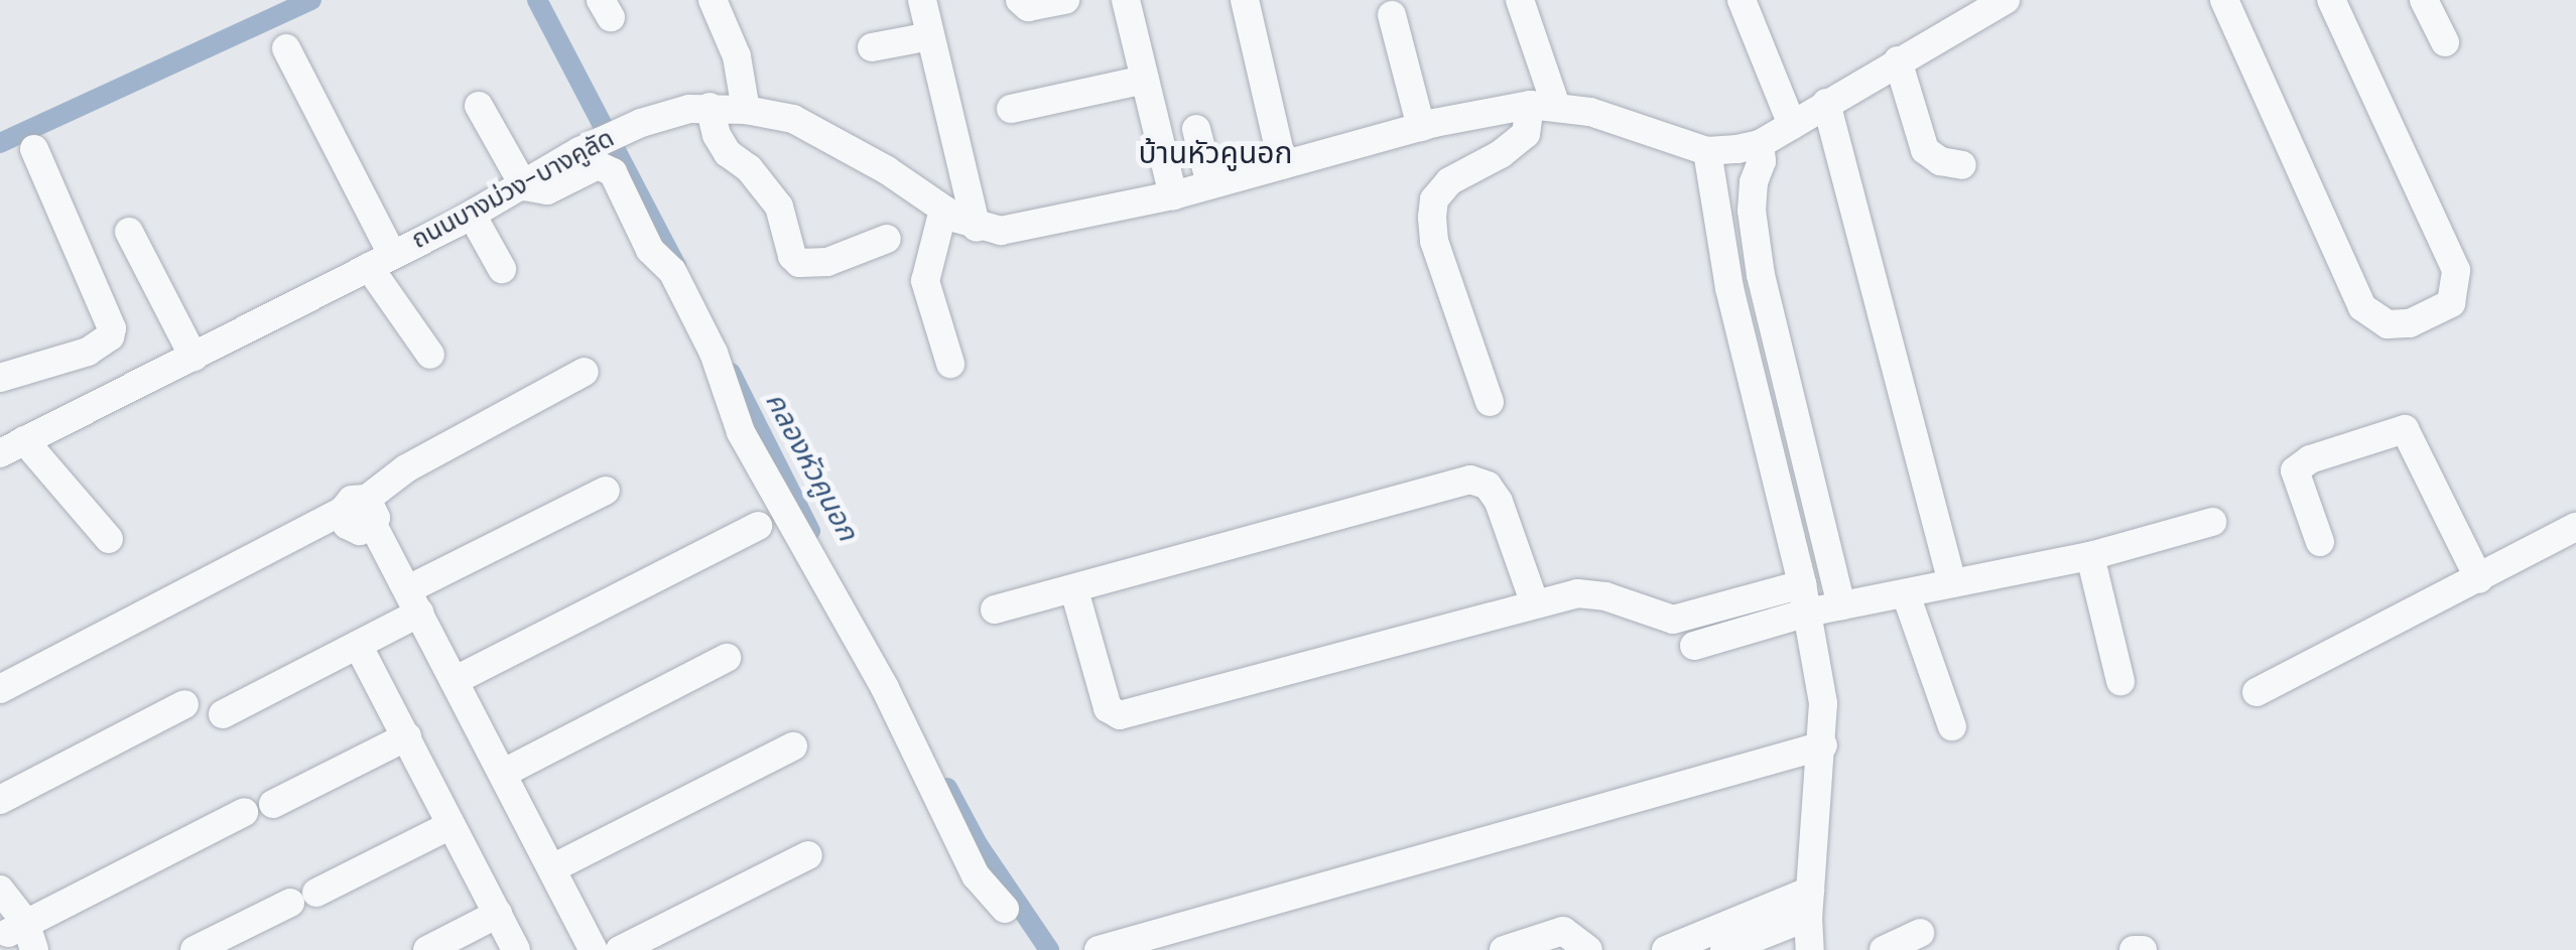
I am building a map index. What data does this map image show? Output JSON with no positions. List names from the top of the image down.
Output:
{
  "streets": {
    "street": ["ถนนบางม่วง-บางคูลัด"]
  },
  "districts": ["บ้านหัวคูนอก"],
  "water": ["คลองหัวคูนอก"]
}
